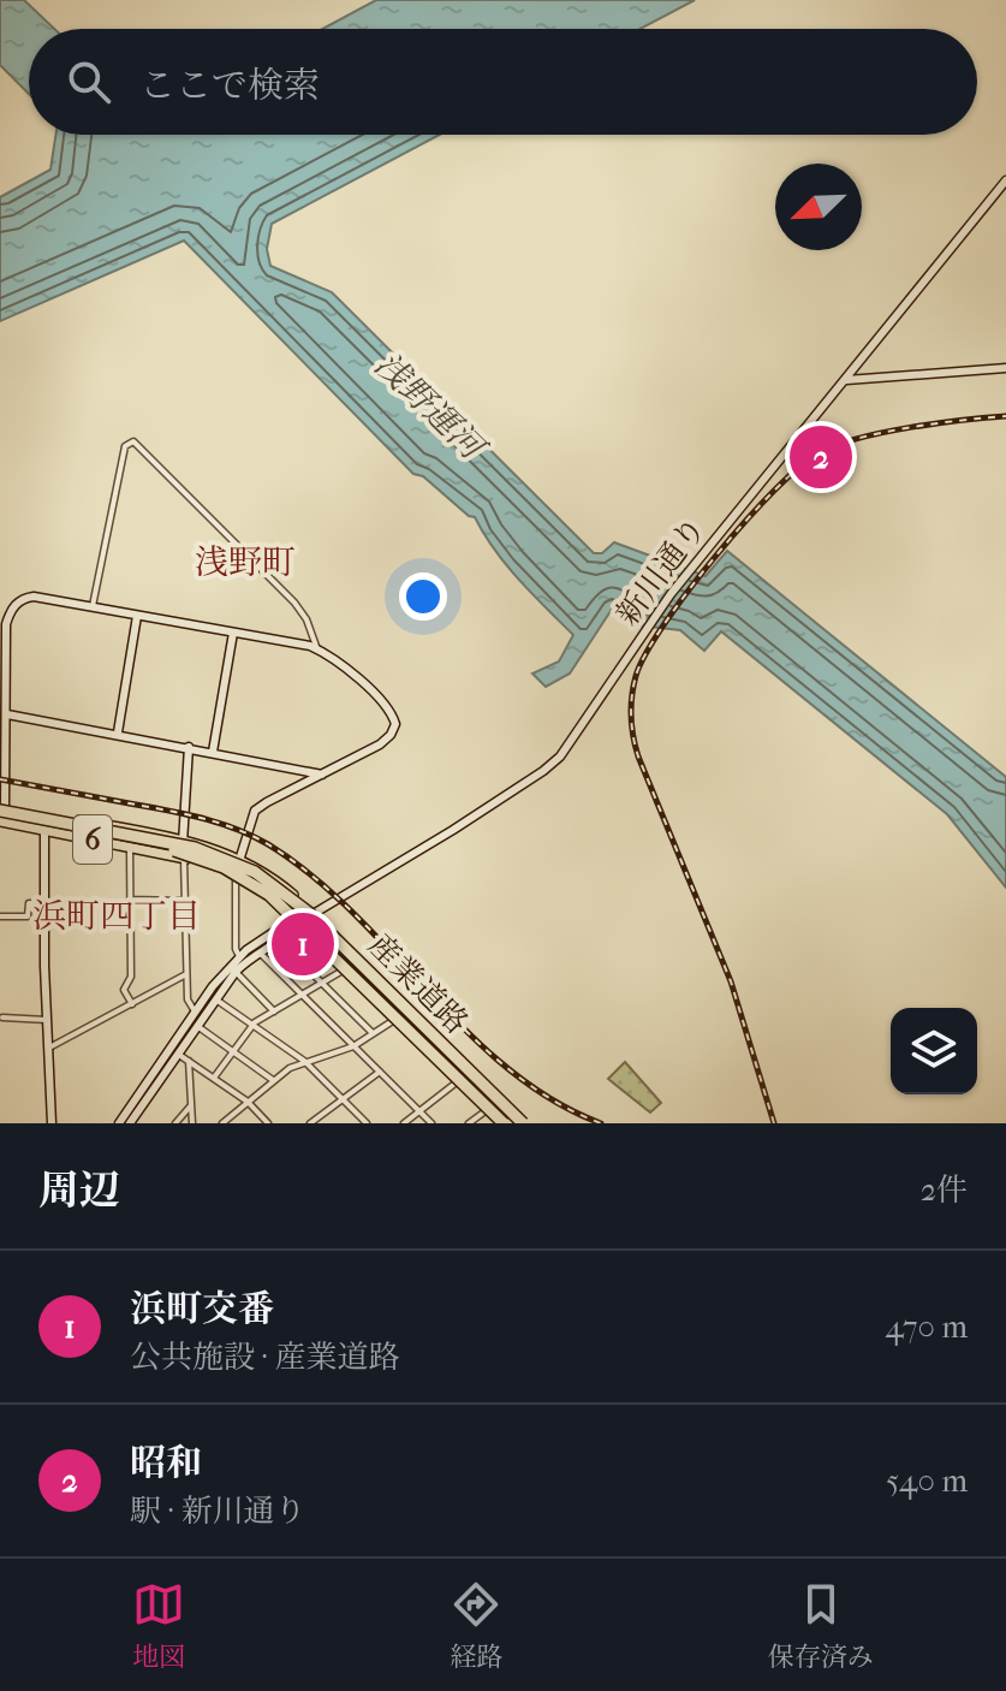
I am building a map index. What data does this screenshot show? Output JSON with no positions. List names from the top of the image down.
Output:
{
  "streets": {
    "main road": ["6", "産業道路"],
    "street": ["新川通り"]
  },
  "crossings": [
    ["新川通り", "産業道路"]
  ],
  "districts": ["浅野町", "浜町四丁目"],
  "water": ["浅野運河"],
  "north": "bottom left",
  "page": {
    "search": "ここで検索",
    "pins": ["2", "1"],
    "heading": ["周辺", "2件"],
    "list": [
      {
        "mark": "1",
        "name": "浜町交番",
        "note": "公共施設 · 産業道路",
        "value": "470 m"
      },
      {
        "mark": "2",
        "name": "昭和",
        "note": "駅 · 新川通り",
        "value": "540 m"
      }
    ],
    "nav": ["地図", "経路", "保存済み"]
  }
}
